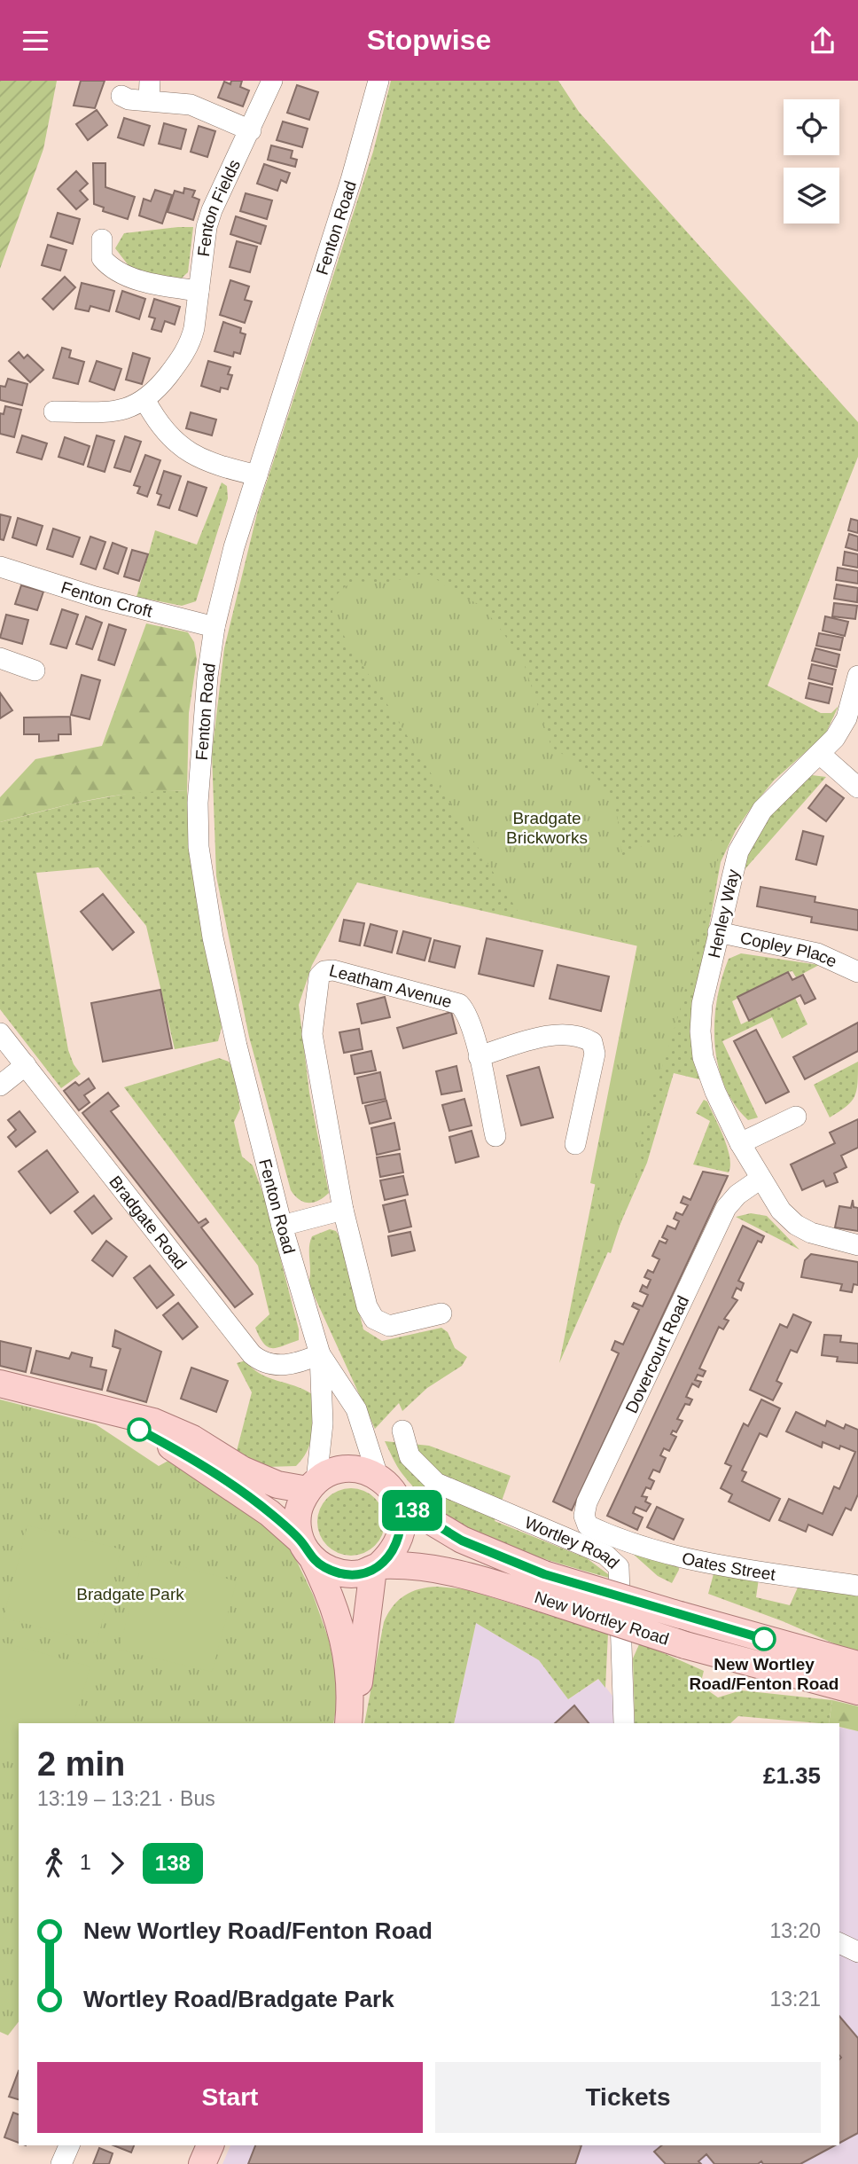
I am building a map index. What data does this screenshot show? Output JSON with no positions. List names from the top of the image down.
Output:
{
  "streets": {
    "main road": ["New Wortley Road"],
    "street": [
      "Fenton Fields",
      "Fenton Road",
      "Fenton Croft",
      "Henley Way",
      "Copley Place",
      "Leatham Avenue",
      "Bradgate Road",
      "Dovercourt Road",
      "Wortley Road",
      "Oates Street"
    ]
  },
  "crossings": [
    ["Fenton Road", "Fenton Croft"],
    ["Fenton Road", "Bradgate Road"],
    ["Fenton Road", "New Wortley Road"],
    ["Henley Way", "Copley Place"],
    ["Henley Way", "Dovercourt Road"],
    ["Dovercourt Road", "Oates Street"]
  ],
  "parks": ["Bradgate Brickworks", "Bradgate Park"],
  "places": ["New Wortley Road/Fenton Road"],
  "lines": ["bus line 138"],
  "page": {
    "header": "Stopwise",
    "on_map": "138",
    "heading": ["2 min", "13:19 – 13:21 · Bus", "£1.35"],
    "legs": ["1", "138"],
    "list": [
      {
        "name": "New Wortley Road/Fenton Road",
        "value": "13:20"
      },
      {
        "name": "Wortley Road/Bradgate Park",
        "value": "13:21"
      }
    ],
    "buttons": ["Start", "Tickets"]
  }
}
